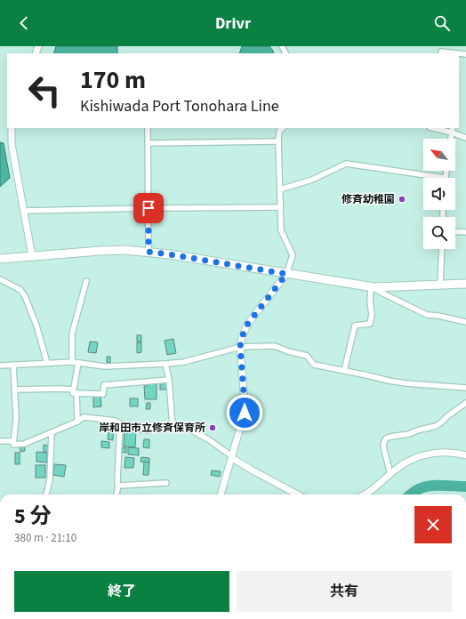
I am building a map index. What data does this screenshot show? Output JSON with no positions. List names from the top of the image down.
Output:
{
  "places": ["修斉幼稚園", "岸和田市立修斉保育所"],
  "north": "top left",
  "page": {
    "header": "Drivr",
    "turn": ["170 m", "Kishiwada Port Tonohara Line"],
    "heading": ["5 分", "380 m · 21:10"],
    "buttons": ["終了", "共有"]
  }
}
